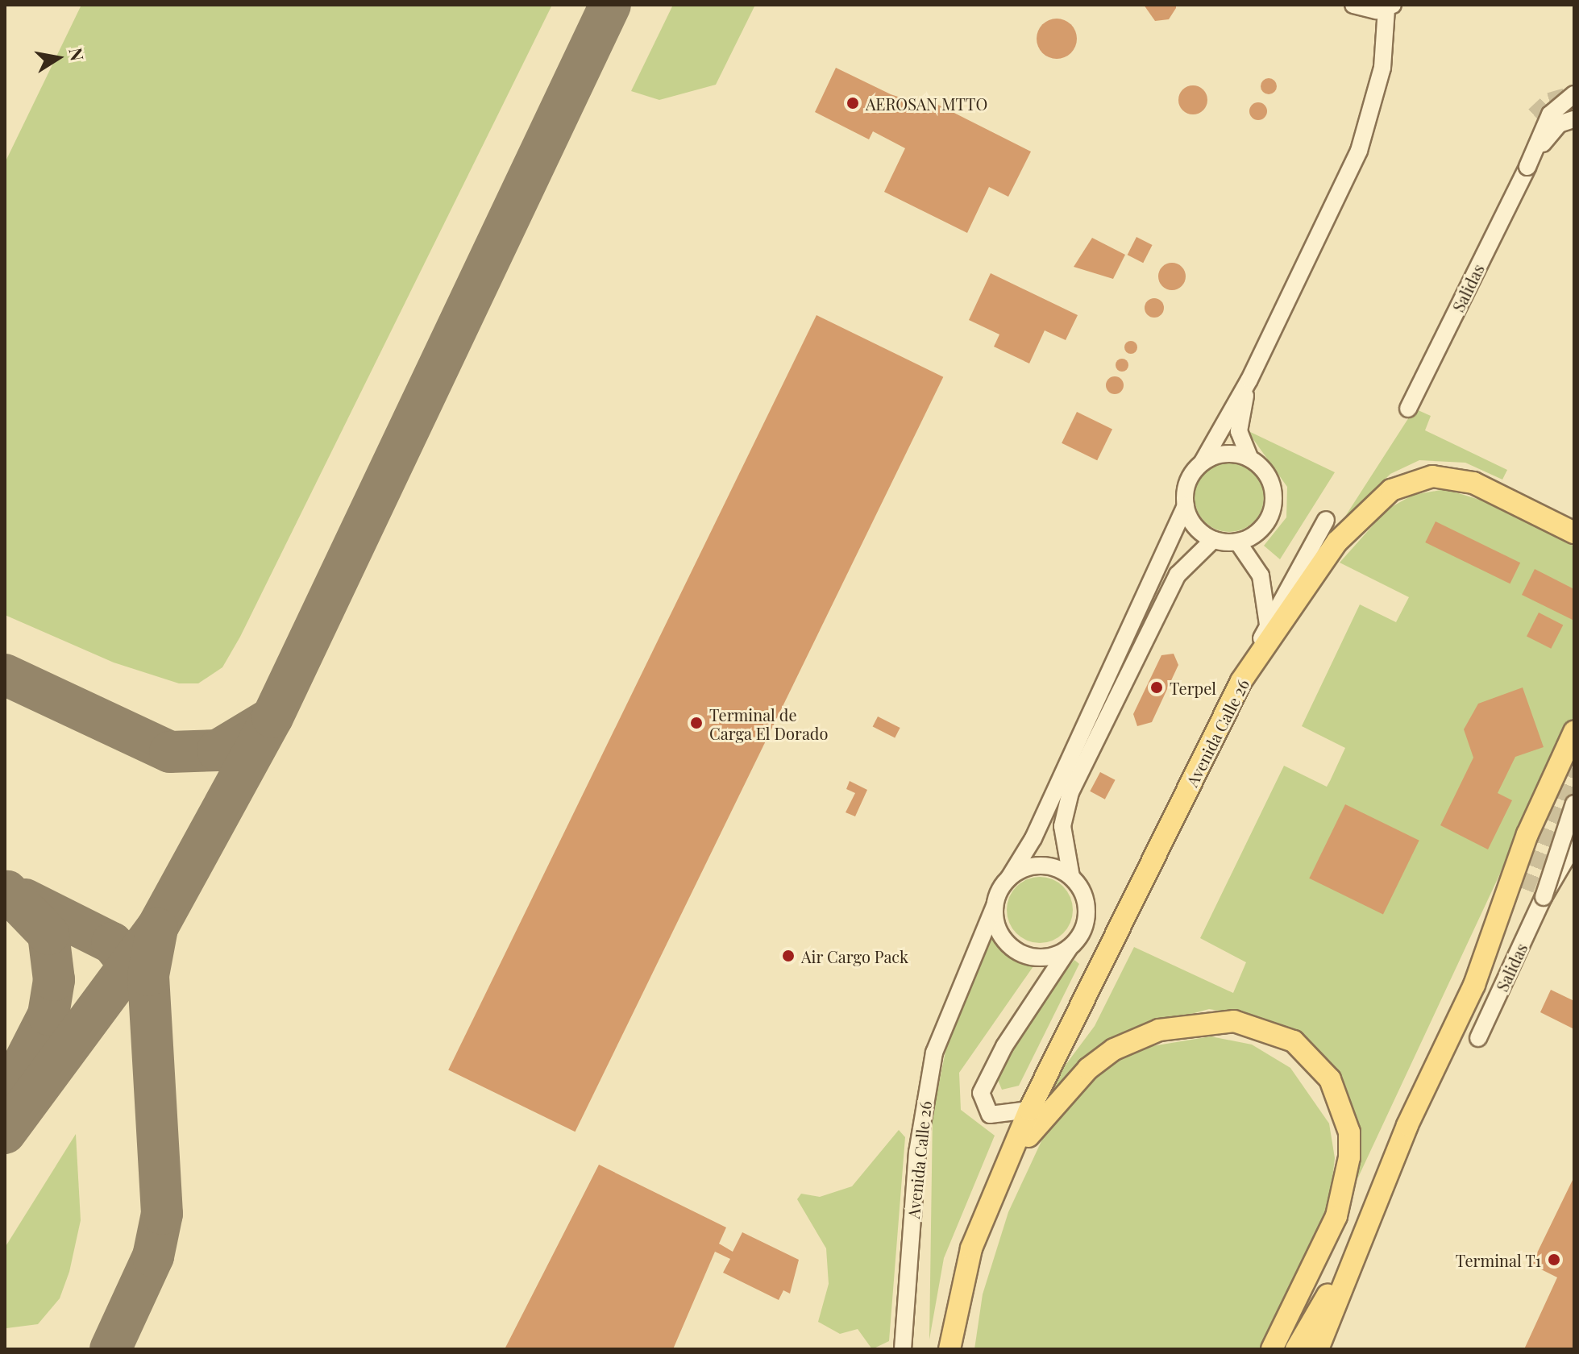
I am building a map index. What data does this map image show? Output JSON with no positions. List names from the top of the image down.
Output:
{
  "streets": {
    "main road": ["Avenida Calle 26"],
    "street": ["Salidas"]
  },
  "places": [
    "AEROSAN MTTO",
    "Terpel",
    "Terminal de Carga El Dorado",
    "Air Cargo Pack",
    "Terminal T1"
  ],
  "north": "right"
}
